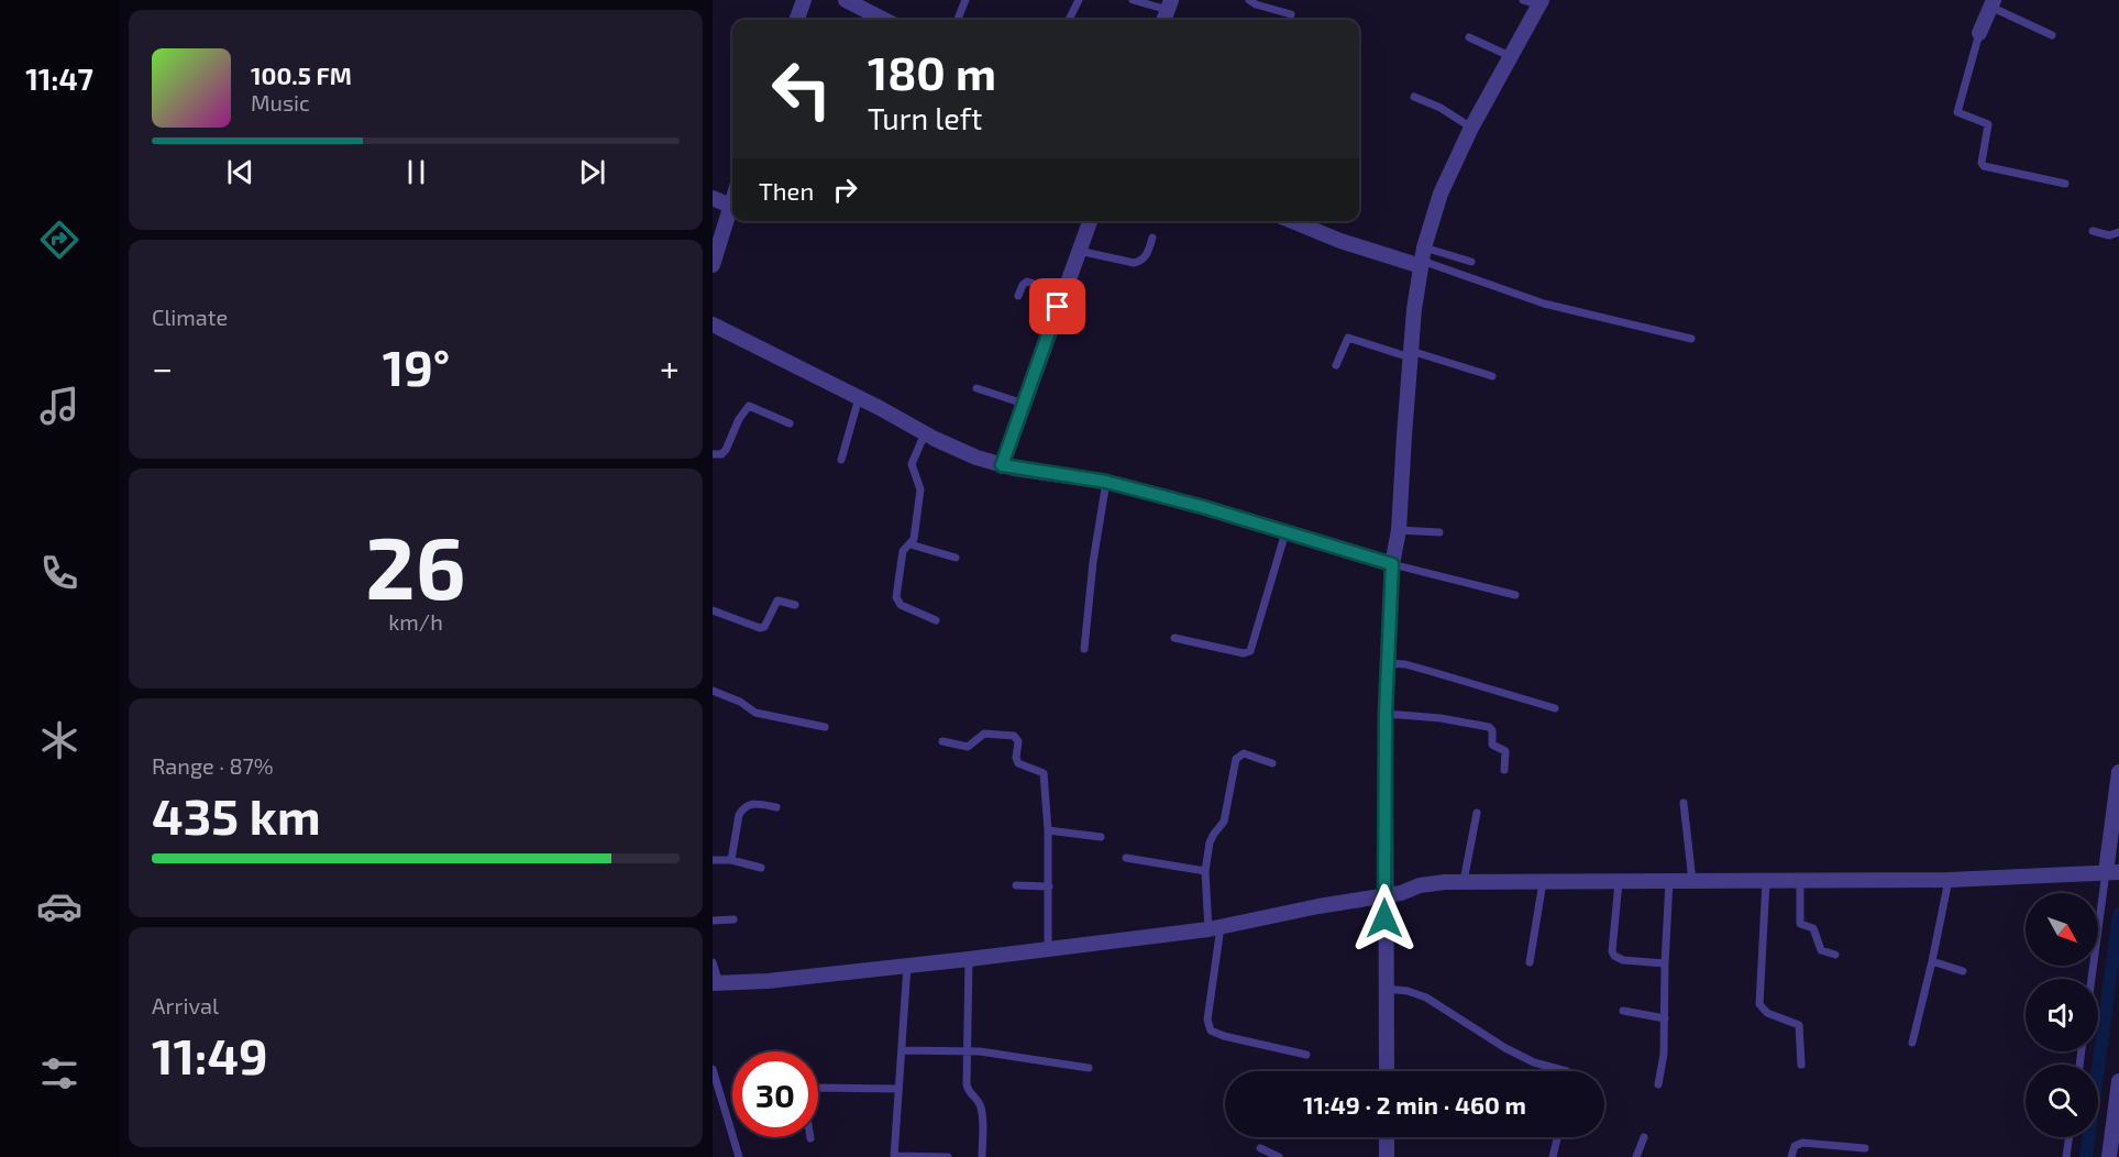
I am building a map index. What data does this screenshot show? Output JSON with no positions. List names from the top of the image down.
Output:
{
  "north": "bottom right",
  "page": {
    "tabs": "11:47",
    "turn": ["180 m", "Turn left"],
    "song": ["100.5 FM", "Music"],
    "then": "Then",
    "tile": [
      "Climate",
      ["26", "km/h"],
      ["Range · 87%", "435 km"],
      ["Arrival", "11:49"]
    ],
    "heat": ["−", "19°", "+"],
    "limit": "30",
    "trip": "11:49 · 2 min · 460 m"
  }
}
